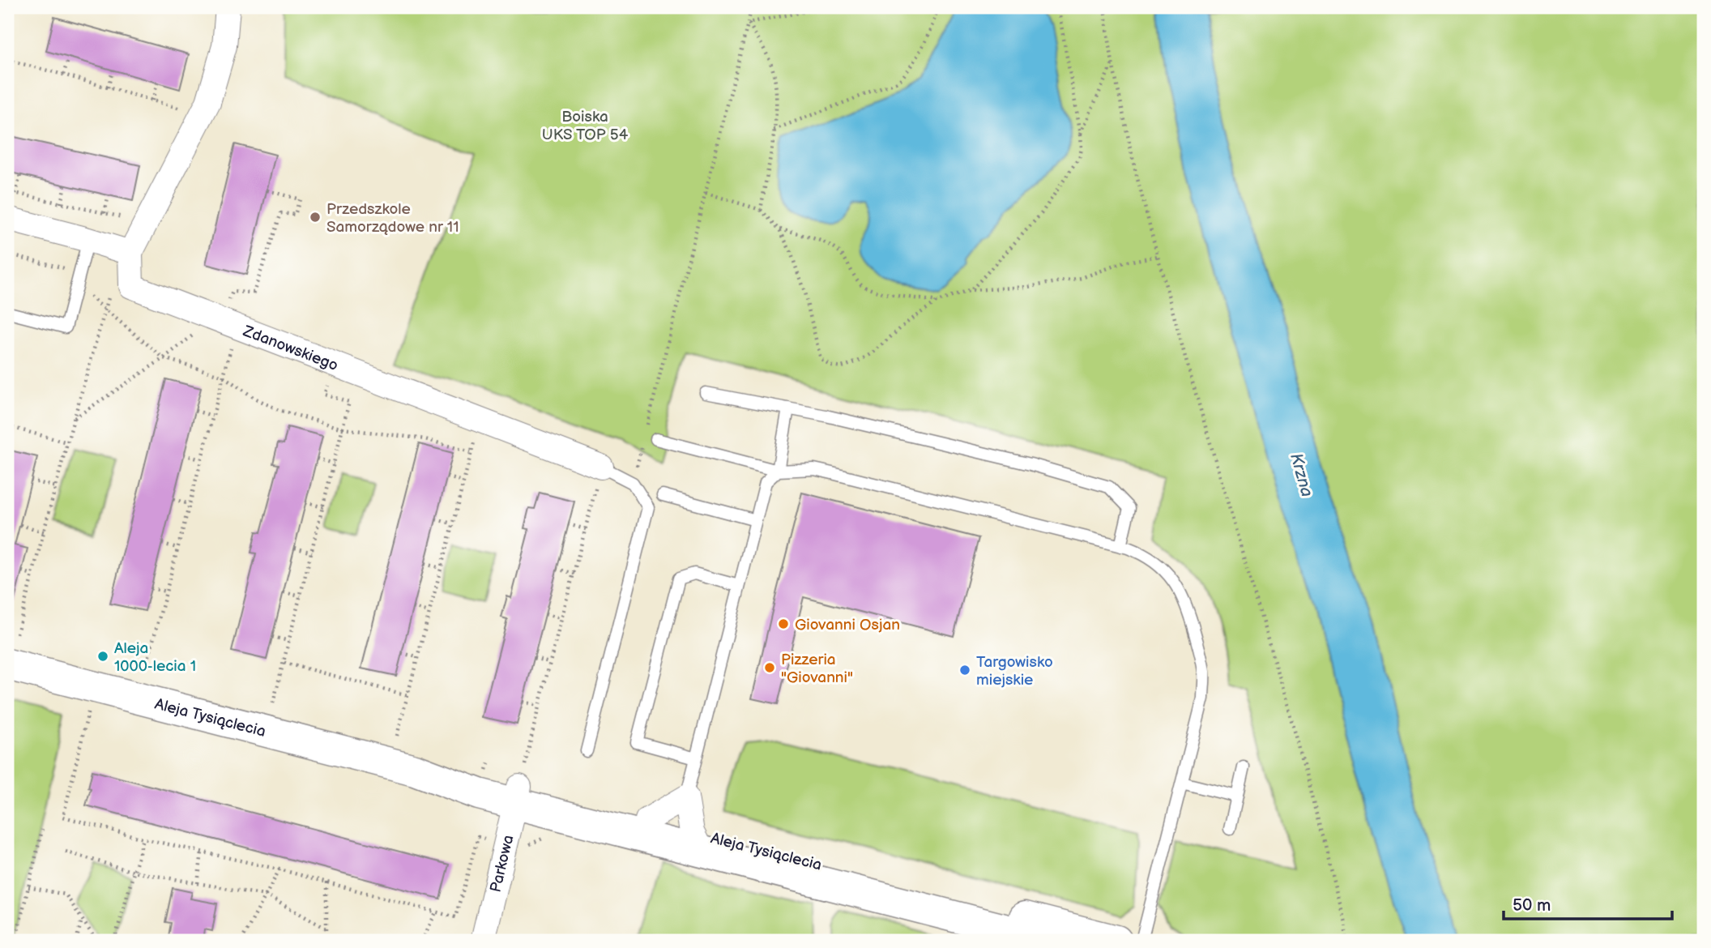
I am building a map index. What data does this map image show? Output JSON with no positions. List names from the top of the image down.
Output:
{
  "streets": {
    "street": ["Zdanowskiego", "Aleja Tysiąclecia", "Parkowa"]
  },
  "crossings": [
    ["Aleja Tysiąclecia", "Parkowa"]
  ],
  "water": ["Krzna"],
  "parks": ["Boiska UKS TOP 54"],
  "places": [
    "Przedszkole Samorządowe nr 11",
    "Giovanni Osjan",
    "Aleja 1000-lecia 1",
    "Pizzeria \"Giovanni\"",
    "Targowisko miejskie"
  ],
  "scale_bar": "50 m"
}
